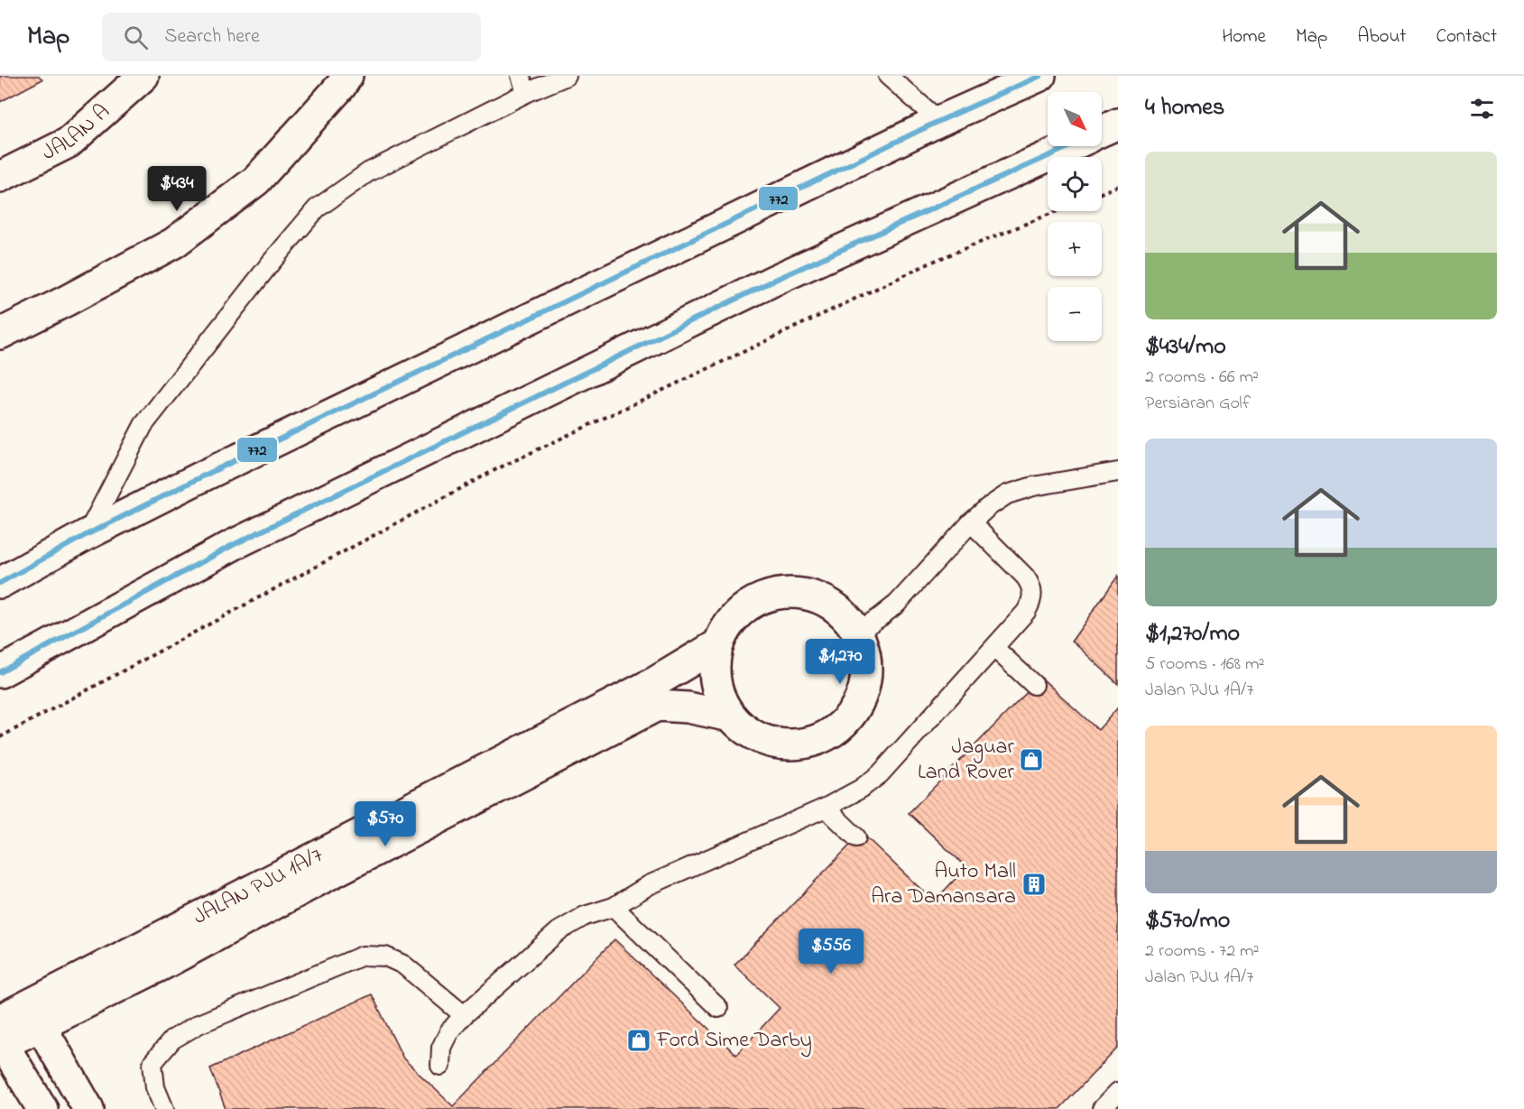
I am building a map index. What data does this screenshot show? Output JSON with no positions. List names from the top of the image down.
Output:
{
  "streets": {
    "street": ["JALAN A", "JALAN PJU 1A/7"]
  },
  "places": {
    "shop": ["Jaguar Land Rover", "Ford Sime Darby"],
    "building": ["Auto Mall Ara Damansara"]
  },
  "lines": ["transit line 772"],
  "north": "bottom right",
  "page": {
    "header": "Map",
    "search": "Search here",
    "nav": [
      "Home",
      "Map",
      "About",
      "Contact"
    ],
    "heading": "4 homes",
    "map_buttons": ["+", "−"],
    "list": [
      {
        "name": "$434/mo",
        "note": "2 rooms · 66 m² · Persiaran Golf"
      },
      {
        "name": "$1,270/mo",
        "note": "5 rooms · 168 m² · Jalan PJU 1A/7"
      },
      {
        "name": "$570/mo",
        "note": "2 rooms · 72 m² · Jalan PJU 1A/7"
      }
    ],
    "price": [
      "$434",
      "$1,270",
      "$570",
      "$556"
    ]
  }
}
